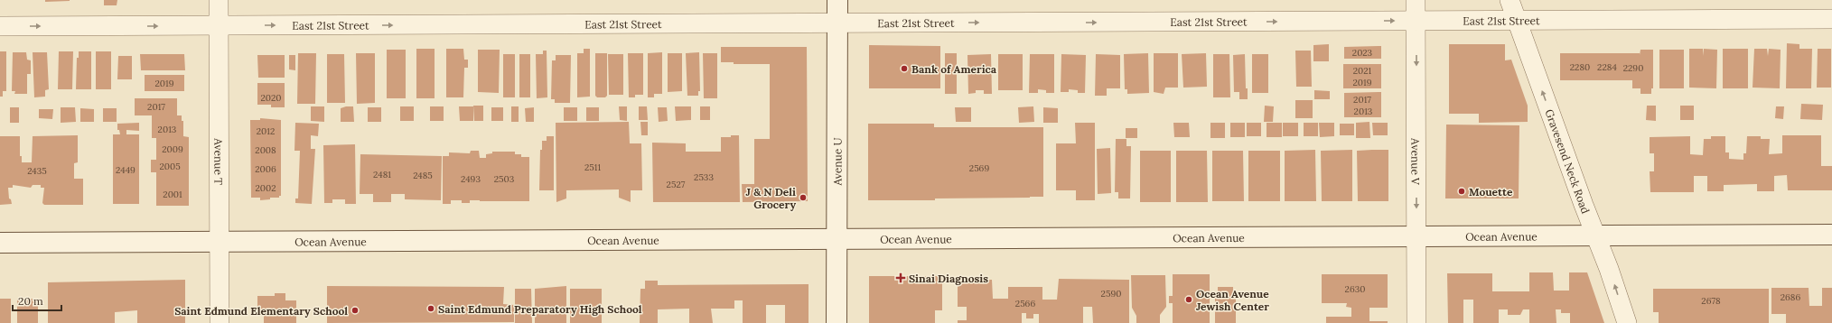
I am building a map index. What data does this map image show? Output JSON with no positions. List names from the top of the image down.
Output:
{
  "streets": {
    "main road": ["Avenue U", "Ocean Avenue"],
    "street": [
      "East 21st Street",
      "Avenue T",
      "Avenue V",
      "Gravesend Neck Road"
    ]
  },
  "crossings": [
    ["East 21st Street", "Avenue T"],
    ["East 21st Street", "Avenue U"],
    ["East 21st Street", "Avenue V"],
    ["East 21st Street", "Gravesend Neck Road"],
    ["Avenue T", "Ocean Avenue"],
    ["Avenue U", "Ocean Avenue"],
    ["Avenue V", "Ocean Avenue"],
    ["Gravesend Neck Road", "Ocean Avenue"]
  ],
  "one_way": ["East 21st Street", "Avenue V", "Gravesend Neck Road"],
  "places": {
    "other": [
      "Bank of America",
      "Mouette",
      "J & N Deli Grocery",
      "Ocean Avenue Jewish Center",
      "Saint Edmund Preparatory High School",
      "Saint Edmund Elementary School"
    ],
    "health": ["Sinai Diagnosis"]
  },
  "house_numbers": [
    "2023",
    "2280",
    "2284",
    "2290",
    "2021",
    "2019",
    "2019",
    "2020",
    "2017",
    "2017",
    "2013",
    "2013",
    "2012",
    "2009",
    "2008",
    "2005",
    "2511",
    "2569",
    "2006",
    "2449",
    "2435",
    "2481",
    "2485",
    "2533",
    "2493",
    "2503",
    "2527",
    "2002",
    "2001",
    "2630",
    "2590",
    "2686",
    "2678",
    "2566"
  ],
  "scale_bar": "20 m"
}
